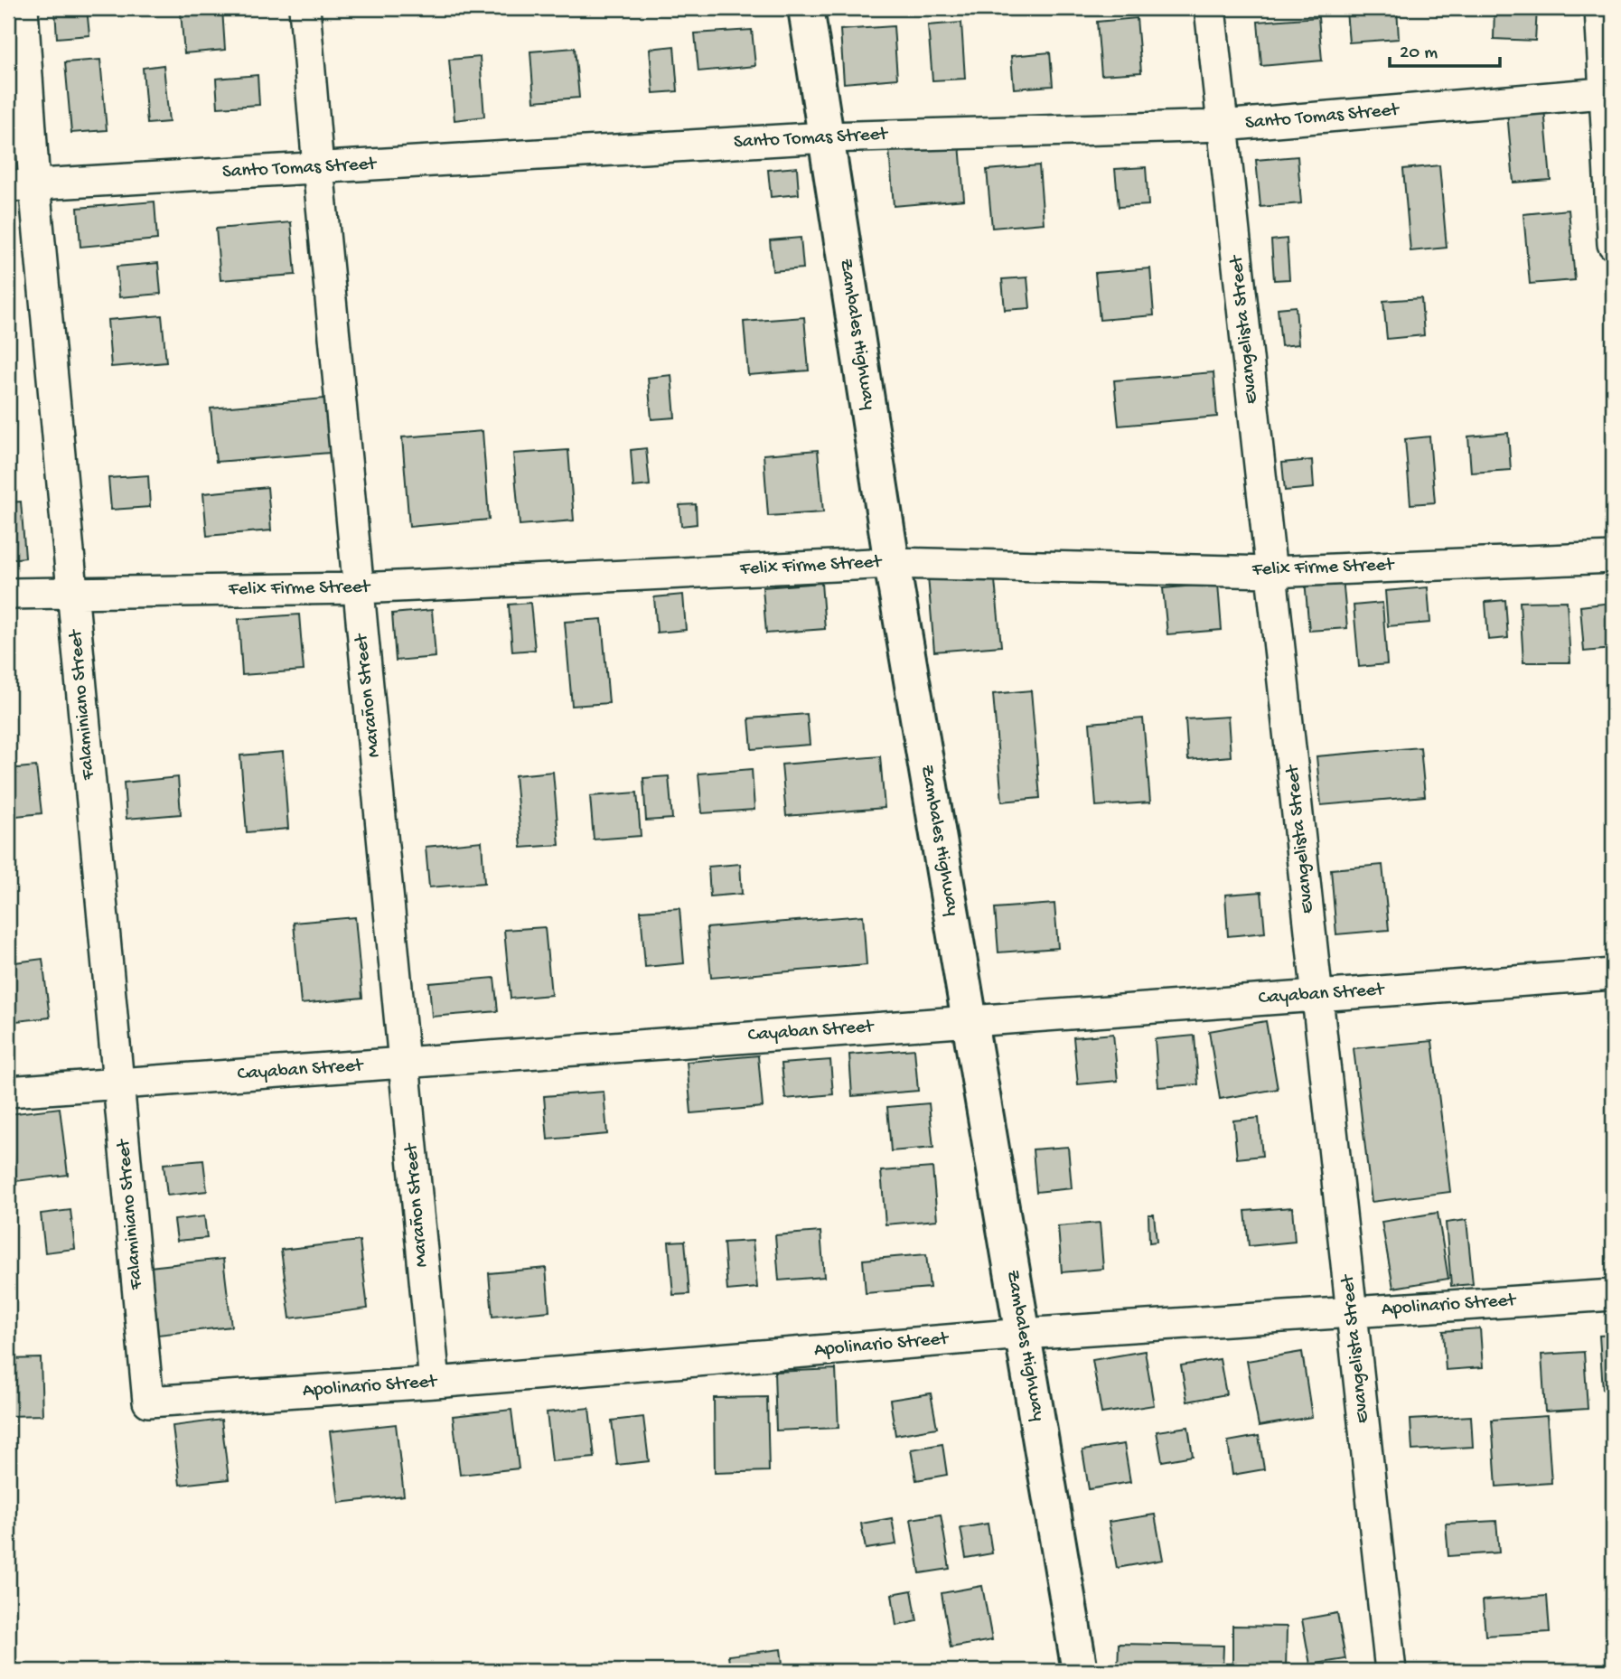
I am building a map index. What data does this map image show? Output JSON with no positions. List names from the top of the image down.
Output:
{
  "streets": {
    "main road": ["Zambales Highway"],
    "street": [
      "Santo Tomas Street",
      "Evangelista Street",
      "Felix Firme Street",
      "Marañon Street",
      "Falaminiano Street",
      "Cayaban Street",
      "Apolinario Street"
    ]
  },
  "crossings": [
    ["Santo Tomas Street", "Evangelista Street"],
    ["Santo Tomas Street", "Zambales Highway"],
    ["Santo Tomas Street", "Marañon Street"],
    ["Santo Tomas Street", "Falaminiano Street"],
    ["Evangelista Street", "Felix Firme Street"],
    ["Evangelista Street", "Cayaban Street"],
    ["Evangelista Street", "Apolinario Street"],
    ["Zambales Highway", "Felix Firme Street"],
    ["Zambales Highway", "Cayaban Street"],
    ["Zambales Highway", "Apolinario Street"],
    ["Felix Firme Street", "Marañon Street"],
    ["Felix Firme Street", "Falaminiano Street"],
    ["Marañon Street", "Cayaban Street"],
    ["Marañon Street", "Apolinario Street"],
    ["Falaminiano Street", "Cayaban Street"],
    ["Falaminiano Street", "Apolinario Street"]
  ],
  "scale_bar": "20 m"
}
